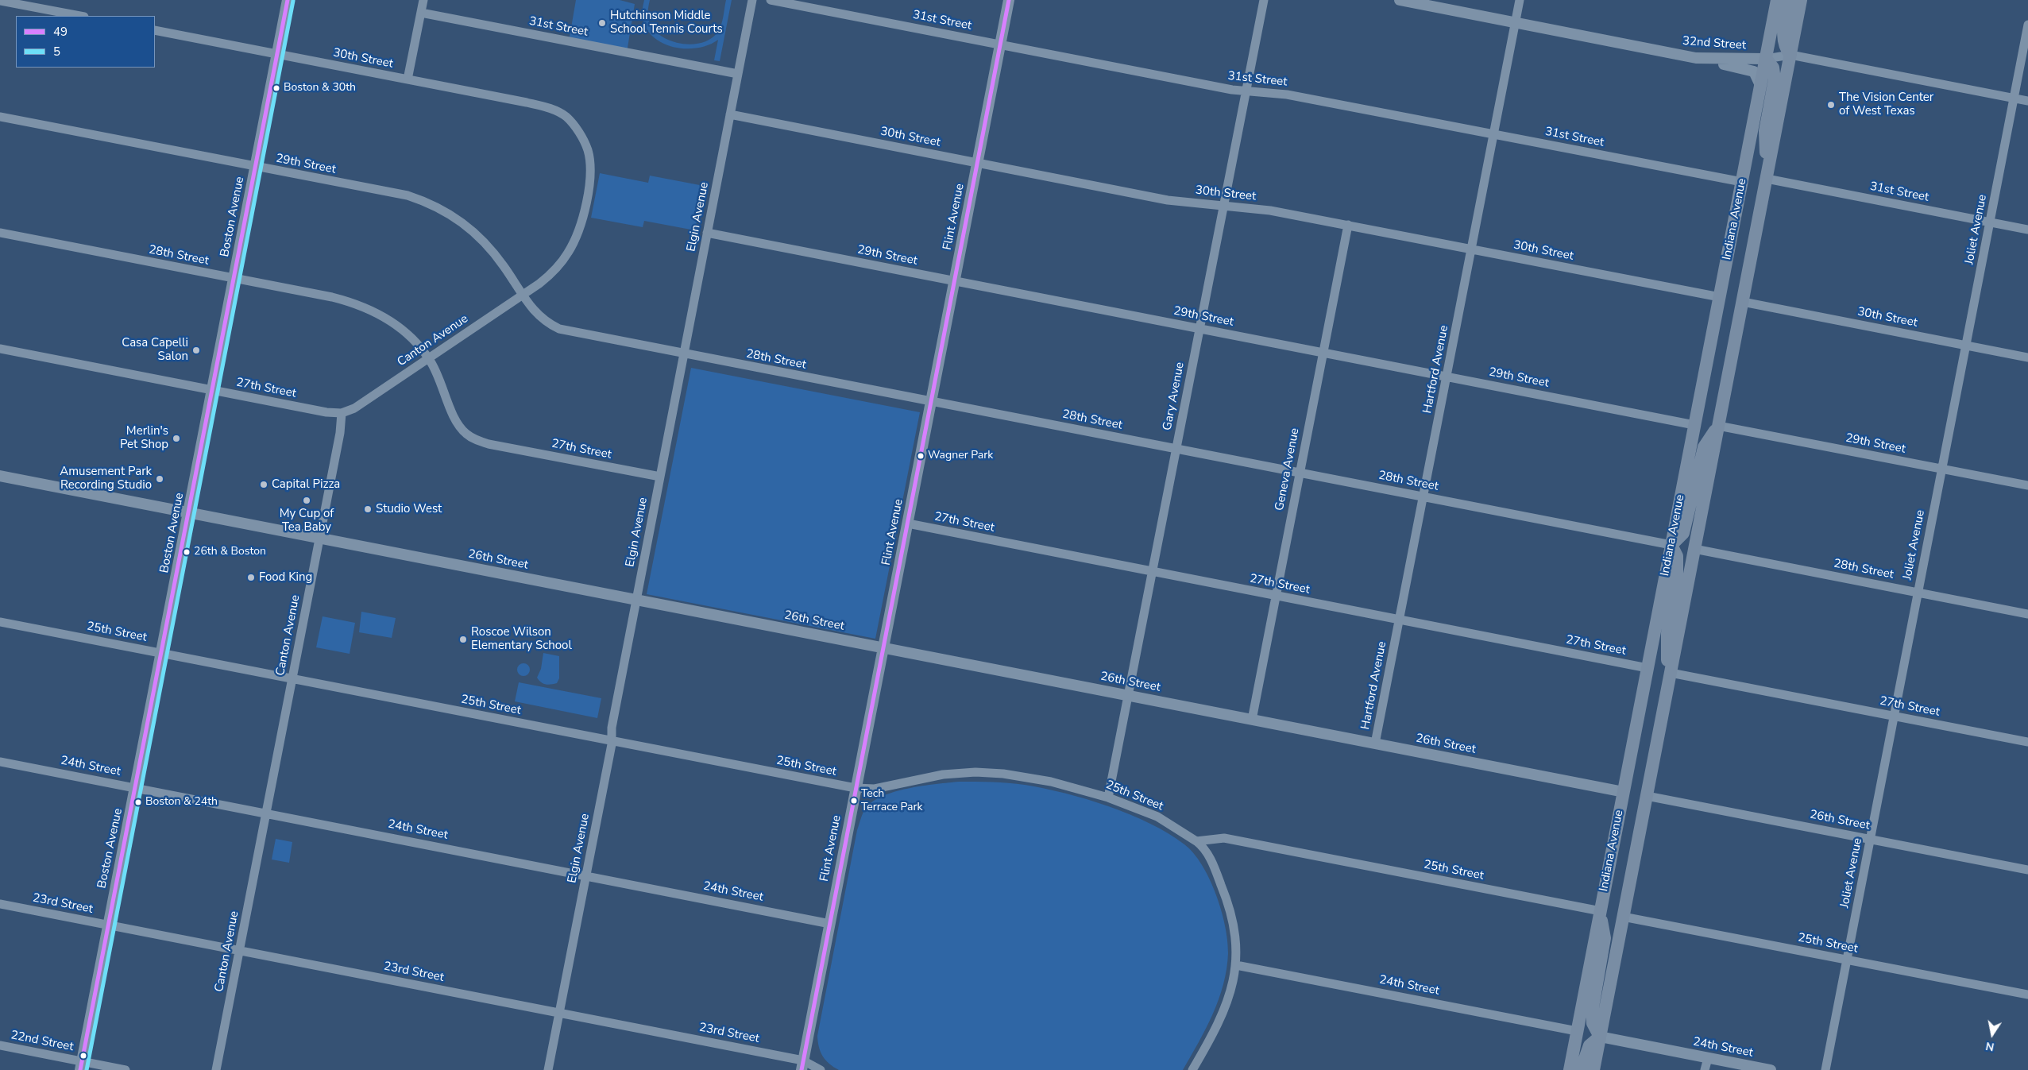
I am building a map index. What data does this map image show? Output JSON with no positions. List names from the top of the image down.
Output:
{
  "streets": {
    "main road": ["Indiana Avenue"],
    "street": [
      "31st Street",
      "32nd Street",
      "30th Street",
      "29th Street",
      "Boston Avenue",
      "Elgin Avenue",
      "Flint Avenue",
      "Joliet Avenue",
      "28th Street",
      "Canton Avenue",
      "Hartford Avenue",
      "27th Street",
      "Gary Avenue",
      "Geneva Avenue",
      "26th Street",
      "25th Street",
      "24th Street",
      "23rd Street",
      "22nd Street"
    ]
  },
  "crossings": [
    ["31st Street", "Elgin Avenue"],
    ["31st Street", "Flint Avenue"],
    ["31st Street", "Indiana Avenue"],
    ["31st Street", "Joliet Avenue"],
    ["31st Street", "Hartford Avenue"],
    ["31st Street", "Gary Avenue"],
    ["32nd Street", "Indiana Avenue"],
    ["32nd Street", "Joliet Avenue"],
    ["32nd Street", "Hartford Avenue"],
    ["30th Street", "Boston Avenue"],
    ["30th Street", "Elgin Avenue"],
    ["30th Street", "Flint Avenue"],
    ["30th Street", "Indiana Avenue"],
    ["30th Street", "Joliet Avenue"],
    ["30th Street", "Canton Avenue"],
    ["30th Street", "Hartford Avenue"],
    ["30th Street", "Gary Avenue"],
    ["30th Street", "Geneva Avenue"],
    ["29th Street", "Boston Avenue"],
    ["29th Street", "Elgin Avenue"],
    ["29th Street", "Flint Avenue"],
    ["29th Street", "Indiana Avenue"],
    ["29th Street", "Joliet Avenue"],
    ["29th Street", "28th Street"],
    ["29th Street", "Canton Avenue"],
    ["29th Street", "Hartford Avenue"],
    ["29th Street", "Gary Avenue"],
    ["29th Street", "Geneva Avenue"],
    ["Boston Avenue", "28th Street"],
    ["Boston Avenue", "27th Street"],
    ["Boston Avenue", "26th Street"],
    ["Boston Avenue", "25th Street"],
    ["Boston Avenue", "24th Street"],
    ["Boston Avenue", "23rd Street"],
    ["Boston Avenue", "22nd Street"],
    ["Elgin Avenue", "28th Street"],
    ["Elgin Avenue", "27th Street"],
    ["Elgin Avenue", "26th Street"],
    ["Elgin Avenue", "25th Street"],
    ["Elgin Avenue", "24th Street"],
    ["Elgin Avenue", "23rd Street"],
    ["Flint Avenue", "28th Street"],
    ["Flint Avenue", "27th Street"],
    ["Flint Avenue", "26th Street"],
    ["Flint Avenue", "25th Street"],
    ["Flint Avenue", "24th Street"],
    ["Flint Avenue", "23rd Street"],
    ["Indiana Avenue", "28th Street"],
    ["Indiana Avenue", "27th Street"],
    ["Indiana Avenue", "26th Street"],
    ["Indiana Avenue", "25th Street"],
    ["Indiana Avenue", "24th Street"],
    ["Joliet Avenue", "28th Street"],
    ["Joliet Avenue", "27th Street"],
    ["Joliet Avenue", "26th Street"],
    ["Joliet Avenue", "25th Street"],
    ["28th Street", "Canton Avenue"],
    ["28th Street", "Hartford Avenue"],
    ["28th Street", "27th Street"],
    ["28th Street", "Gary Avenue"],
    ["28th Street", "Geneva Avenue"],
    ["Canton Avenue", "27th Street"],
    ["Canton Avenue", "26th Street"],
    ["Canton Avenue", "25th Street"],
    ["Canton Avenue", "24th Street"],
    ["Canton Avenue", "23rd Street"],
    ["Hartford Avenue", "27th Street"],
    ["Hartford Avenue", "26th Street"],
    ["27th Street", "Gary Avenue"],
    ["27th Street", "Geneva Avenue"],
    ["Gary Avenue", "26th Street"],
    ["Gary Avenue", "25th Street"],
    ["Geneva Avenue", "26th Street"]
  ],
  "places": [
    "Hutchinson Middle School Tennis Courts",
    "Boston & 30th",
    "The Vision Center of West Texas",
    "Casa Capelli Salon",
    "Merlin's Pet Shop",
    "Wagner Park",
    "Amusement Park Recording Studio",
    "Capital Pizza",
    "My Cup of Tea Baby",
    "Studio West",
    "26th & Boston",
    "Food King",
    "Roscoe Wilson Elementary School",
    "Tech Terrace Park",
    "Boston & 24th"
  ],
  "lines": ["transit line 49", "transit line 5"],
  "legend": ["49", "5"],
  "north": "bottom"
}
